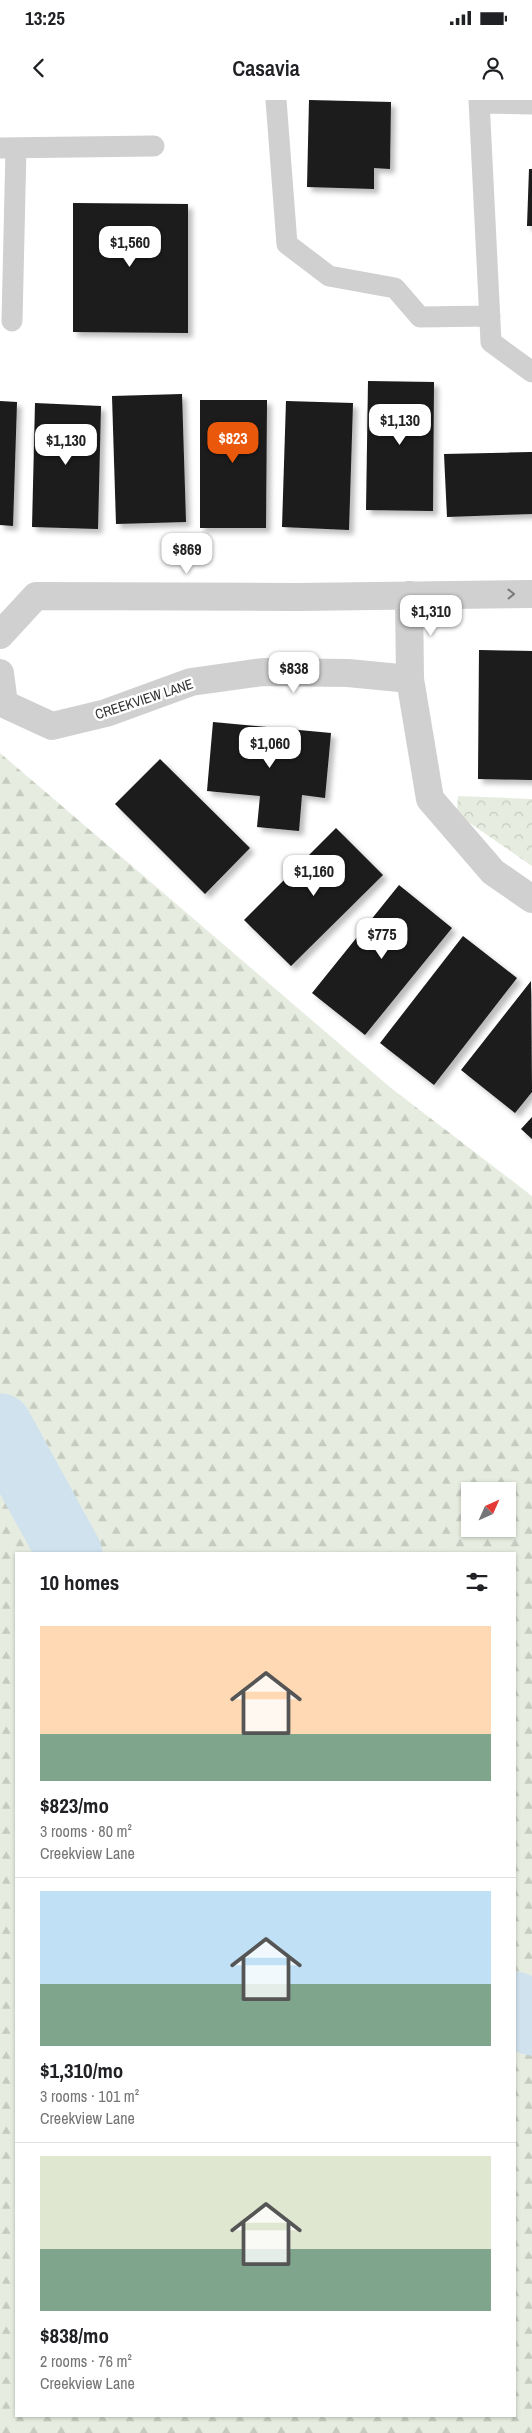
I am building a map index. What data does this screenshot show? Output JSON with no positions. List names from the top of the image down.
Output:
{
  "streets": {
    "street": ["CREEKVIEW LANE"]
  },
  "north": "top right",
  "page": {
    "status": "13:25",
    "header": "Casavia",
    "price": [
      "$1,560",
      "$1,130",
      "$823",
      "$1,130",
      "$869",
      "$1,310",
      "$838",
      "$1,060",
      "$1,160",
      "$775"
    ],
    "heading": "10 homes",
    "list": [
      {
        "name": "$823/mo",
        "note": "3 rooms · 80 m² · Creekview Lane"
      },
      {
        "name": "$1,310/mo",
        "note": "3 rooms · 101 m² · Creekview Lane"
      },
      {
        "name": "$838/mo",
        "note": "2 rooms · 76 m² · Creekview Lane"
      }
    ]
  }
}
